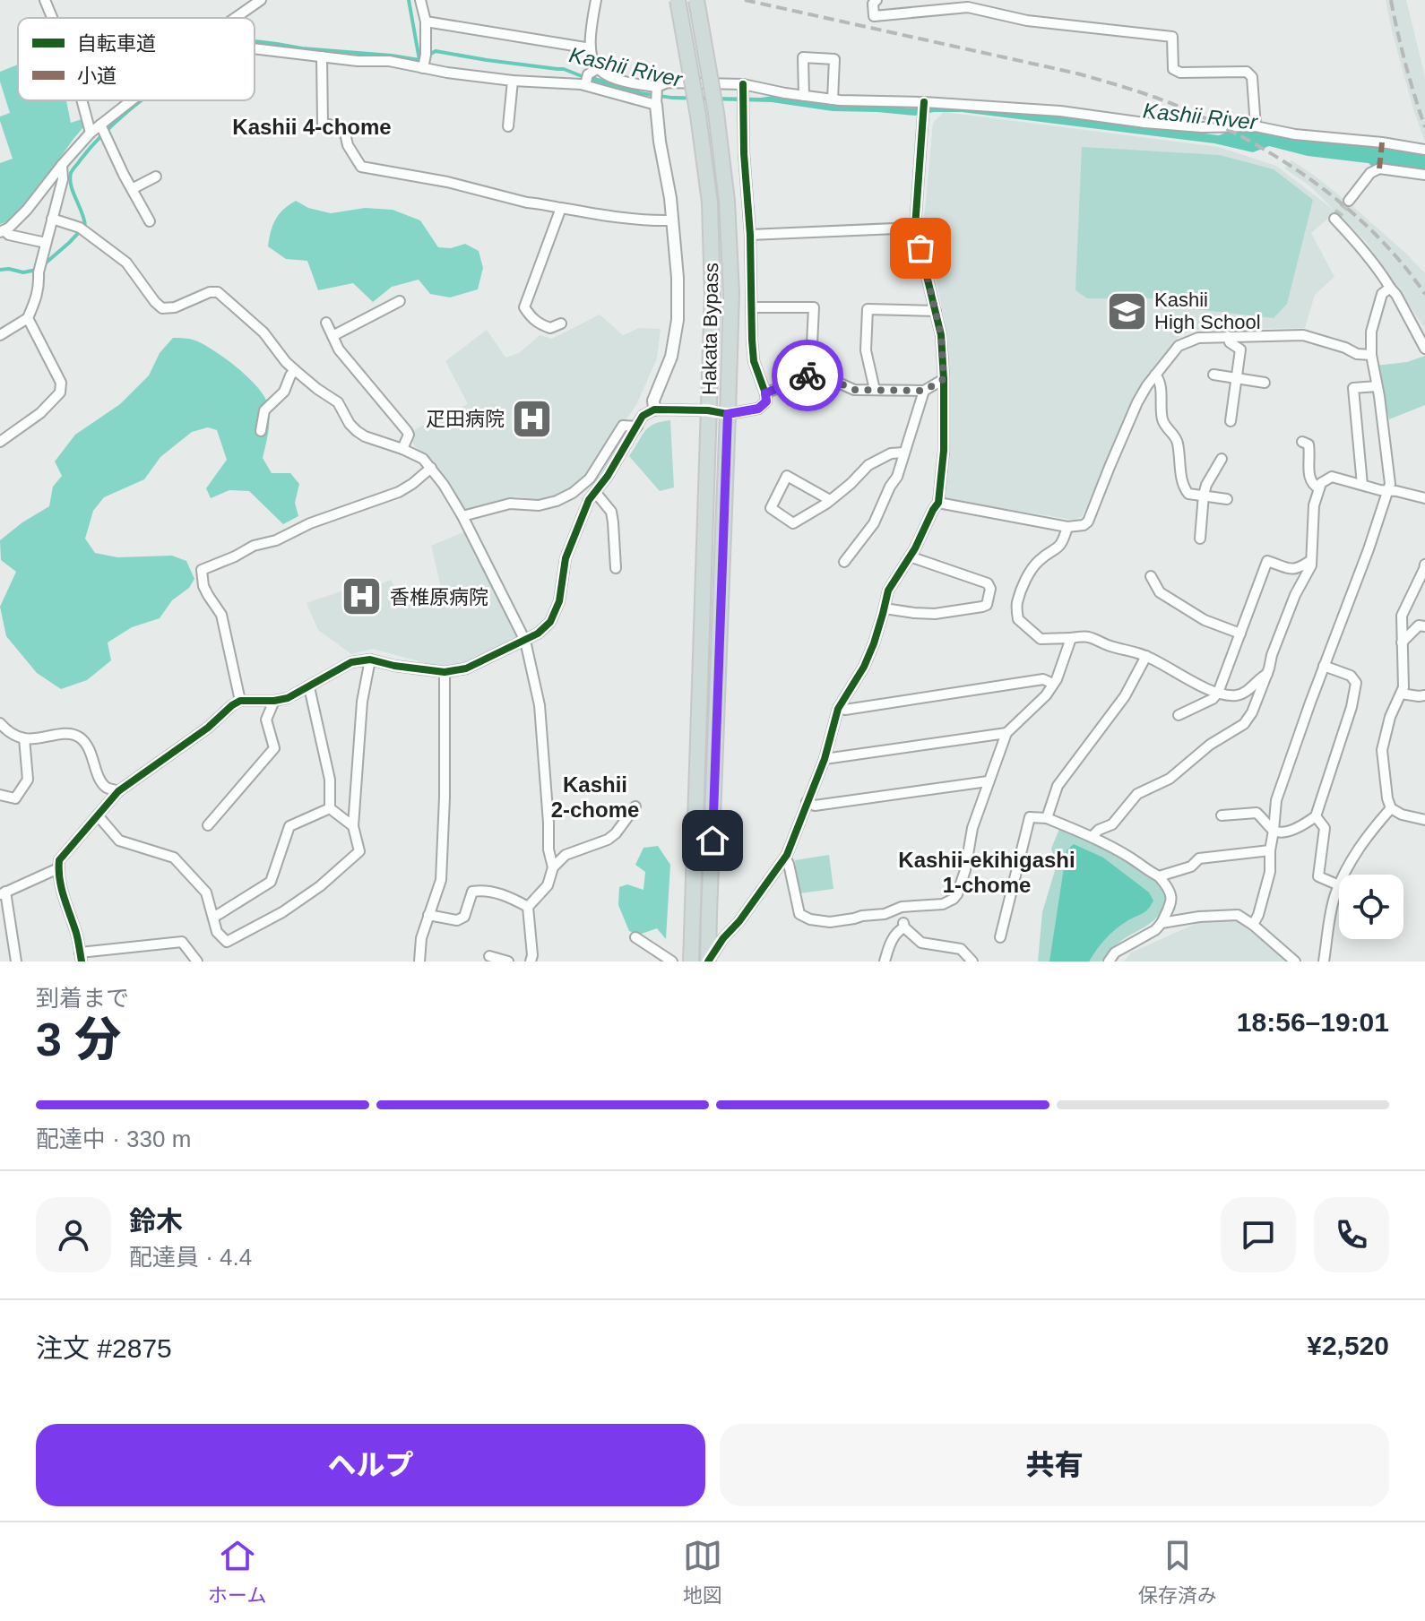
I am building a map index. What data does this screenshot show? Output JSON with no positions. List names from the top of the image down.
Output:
{
  "streets": {
    "highway": ["Hakata Bypass"]
  },
  "districts": ["Kashii 4-chome", "Kashii 2-chome", "Kashii-ekihigashi 1-chome"],
  "water": ["Kashii River"],
  "places": {
    "school or university": ["Kashii High School"],
    "hospital": ["疋田病院", "香椎原病院"]
  },
  "legend": ["自転車道", "小道"],
  "page": {
    "heading": ["3 分", "到着まで", "18:56–19:01"],
    "panel": [
      "鈴木",
      "配達員 · 4.4",
      "注文 #2875",
      "¥2,520"
    ],
    "bar": "配達中 · 330 m",
    "buttons": ["ヘルプ", "共有"],
    "tabs": ["ホーム", "地図", "保存済み"]
  }
}
